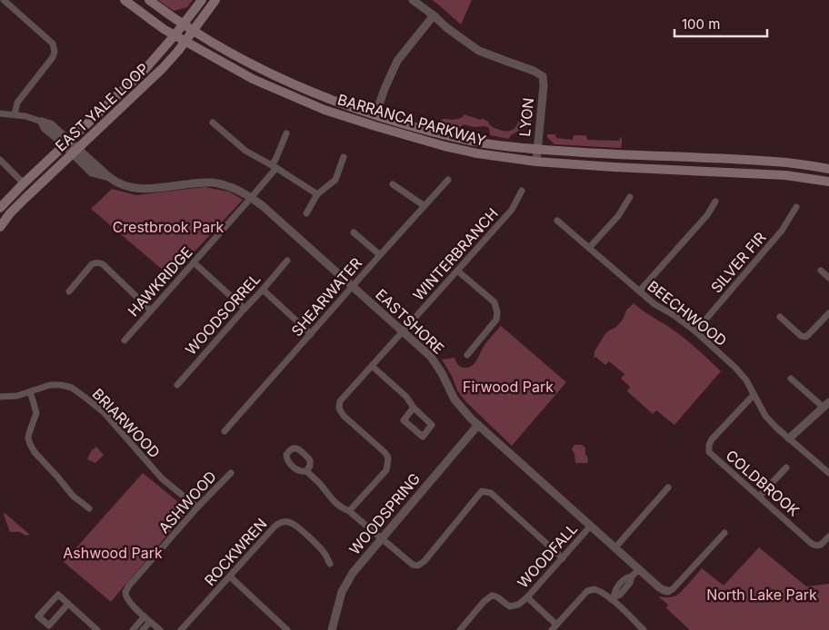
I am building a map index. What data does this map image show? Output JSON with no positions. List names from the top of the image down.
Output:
{
  "streets": {
    "main road": ["EAST YALE LOOP", "BARRANCA PARKWAY"],
    "street": [
      "LYON",
      "WINTERBRANCH",
      "SILVER FIR",
      "HAWKRIDGE",
      "SHEARWATER",
      "BEECHWOOD",
      "WOODSORREL",
      "EASTSHORE",
      "BRIARWOOD",
      "COLDBROOK",
      "ASHWOOD",
      "WOODSPRING",
      "ROCKWREN",
      "WOODFALL"
    ]
  },
  "crossings": [
    ["EAST YALE LOOP", "BARRANCA PARKWAY"],
    ["EAST YALE LOOP", "EASTSHORE"],
    ["LYON", "BARRANCA PARKWAY"],
    ["WINTERBRANCH", "EASTSHORE"],
    ["SILVER FIR", "BEECHWOOD"],
    ["HAWKRIDGE", "EASTSHORE"],
    ["SHEARWATER", "EASTSHORE"],
    ["BEECHWOOD", "COLDBROOK"],
    ["EASTSHORE", "WOODSPRING"],
    ["EASTSHORE", "WOODFALL"],
    ["BRIARWOOD", "ASHWOOD"]
  ],
  "parks": [
    "Crestbrook Park",
    "Firwood Park",
    "Ashwood Park",
    "North Lake Park"
  ],
  "scale_bar": "100 m"
}
